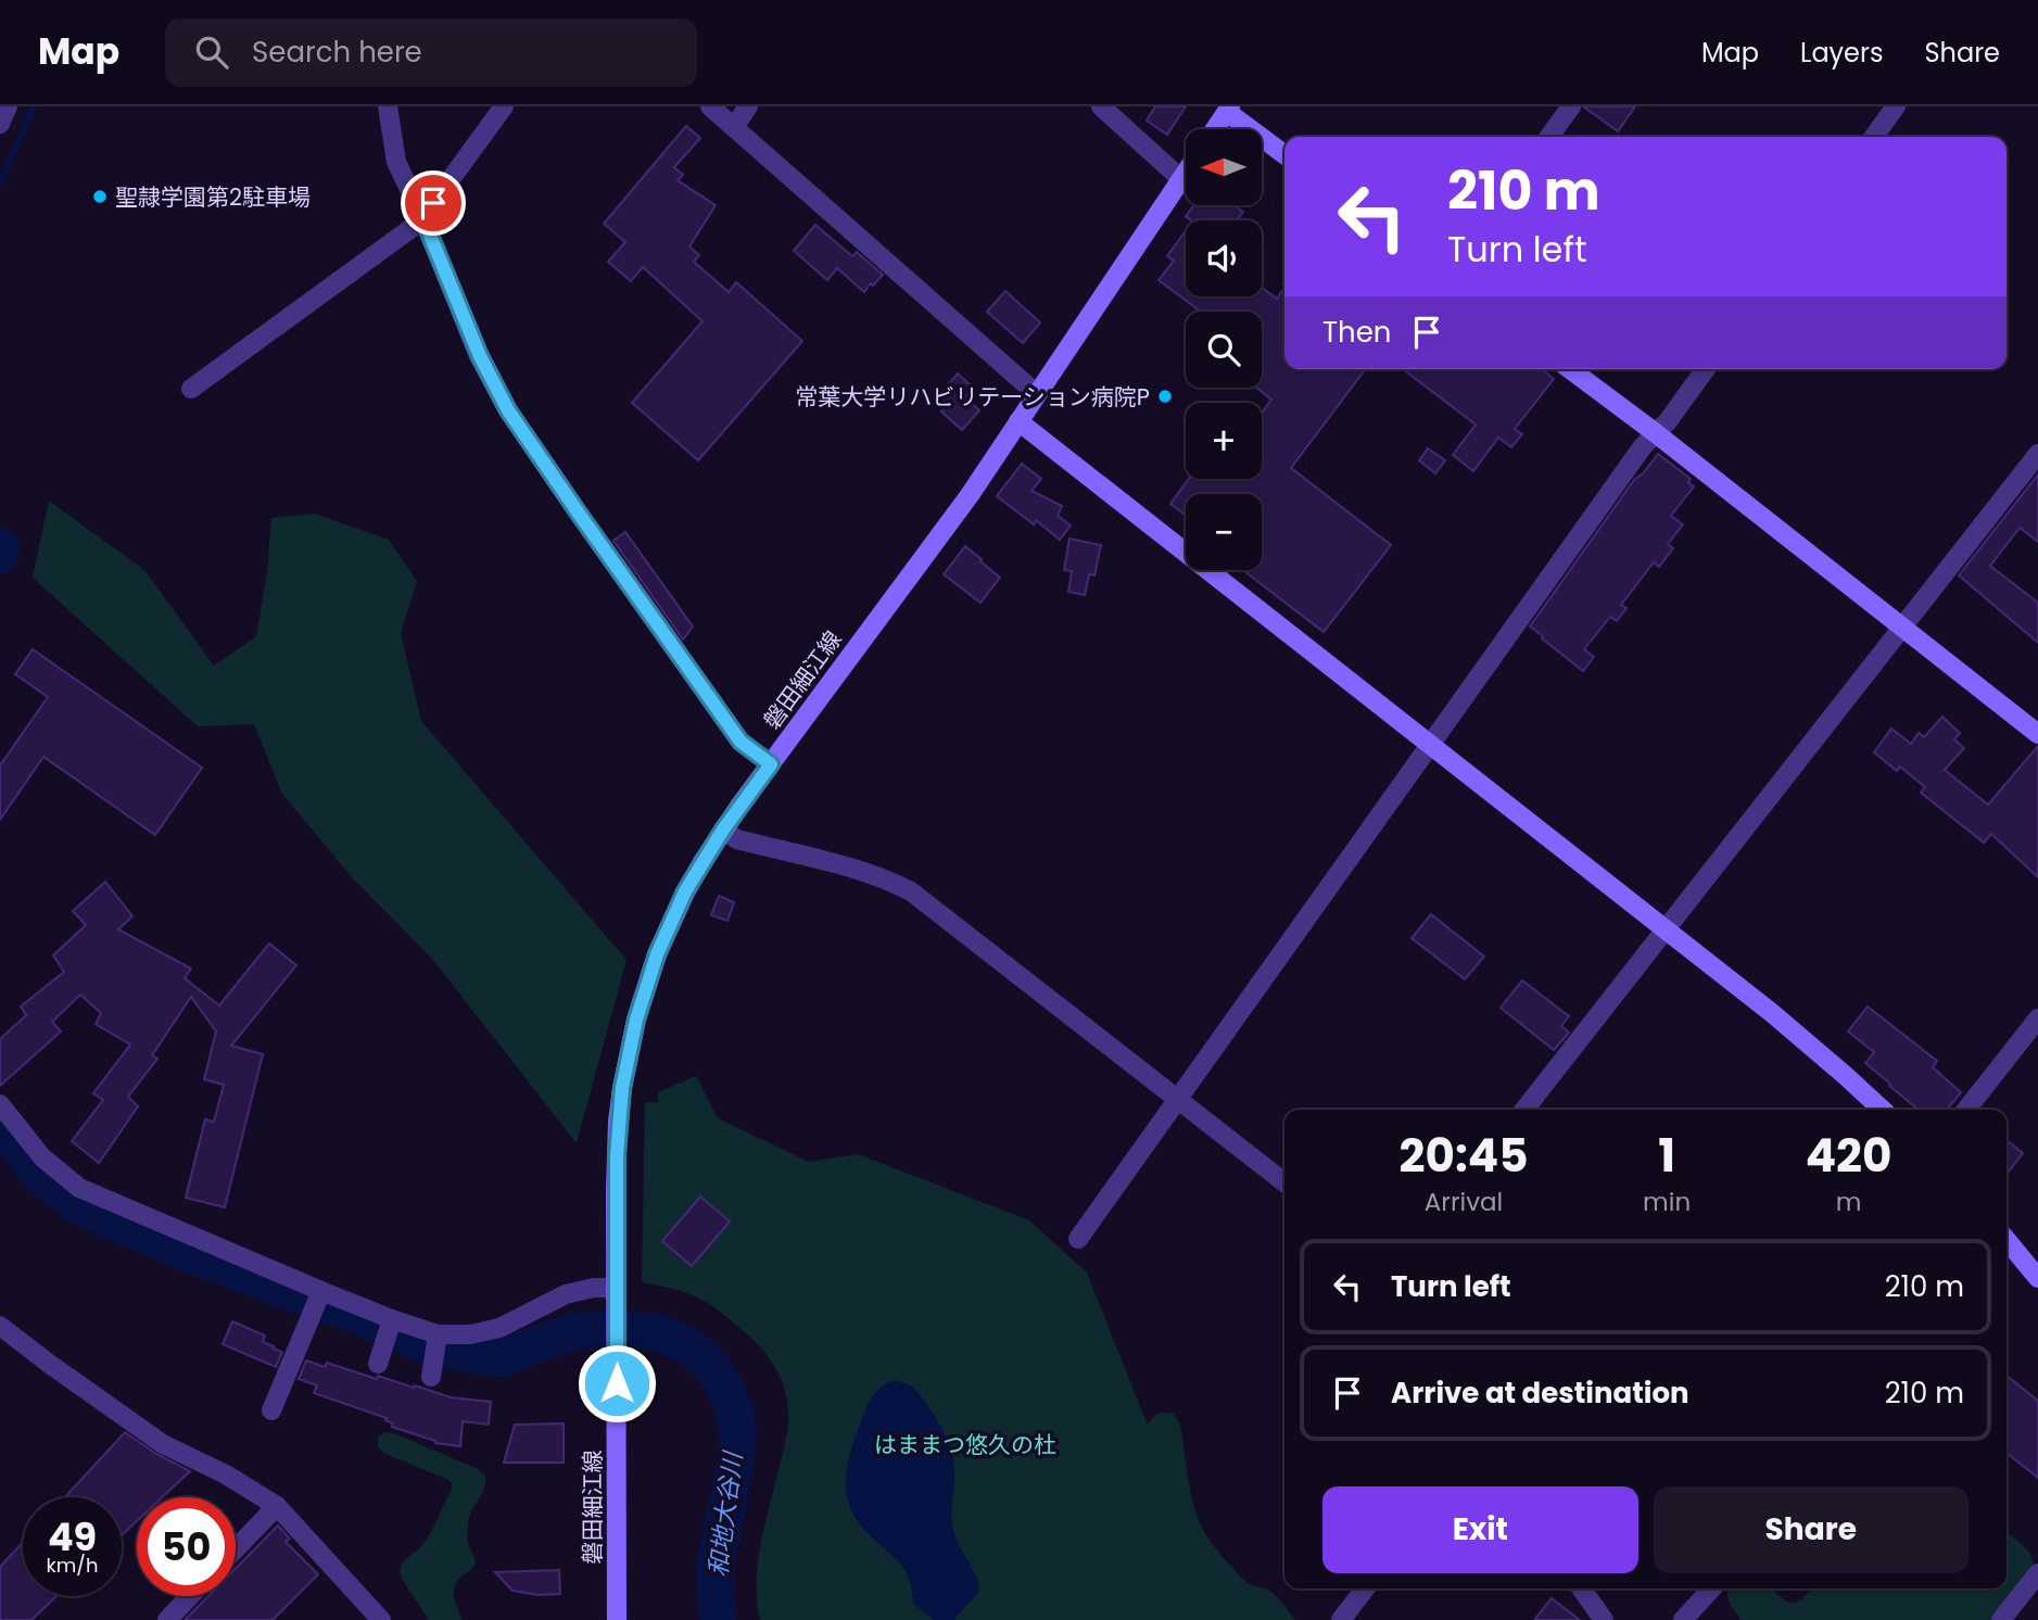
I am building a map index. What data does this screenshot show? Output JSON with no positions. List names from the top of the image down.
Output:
{
  "streets": {
    "street": ["磐田細江線"]
  },
  "water": ["和地大谷川"],
  "parks": ["はままつ悠久の杜"],
  "places": ["聖隷学園第2駐車場", "常葉大学リハビリテーション病院P"],
  "north": "left",
  "page": {
    "header": "Map",
    "search": "Search here",
    "nav": ["Map", "Layers", "Share"],
    "map_buttons": ["+", "−"],
    "turn": ["210 m", "Turn left"],
    "then": "Then",
    "eta": [
      "20:45",
      "Arrival",
      "1",
      "min",
      "420",
      "m"
    ],
    "list": [
      {
        "name": "Turn left",
        "value": "210 m"
      },
      {
        "name": "Arrive at destination",
        "value": "210 m"
      }
    ],
    "buttons": ["Exit", "Share"],
    "speed": "49 km/h",
    "limit": "50"
  }
}
